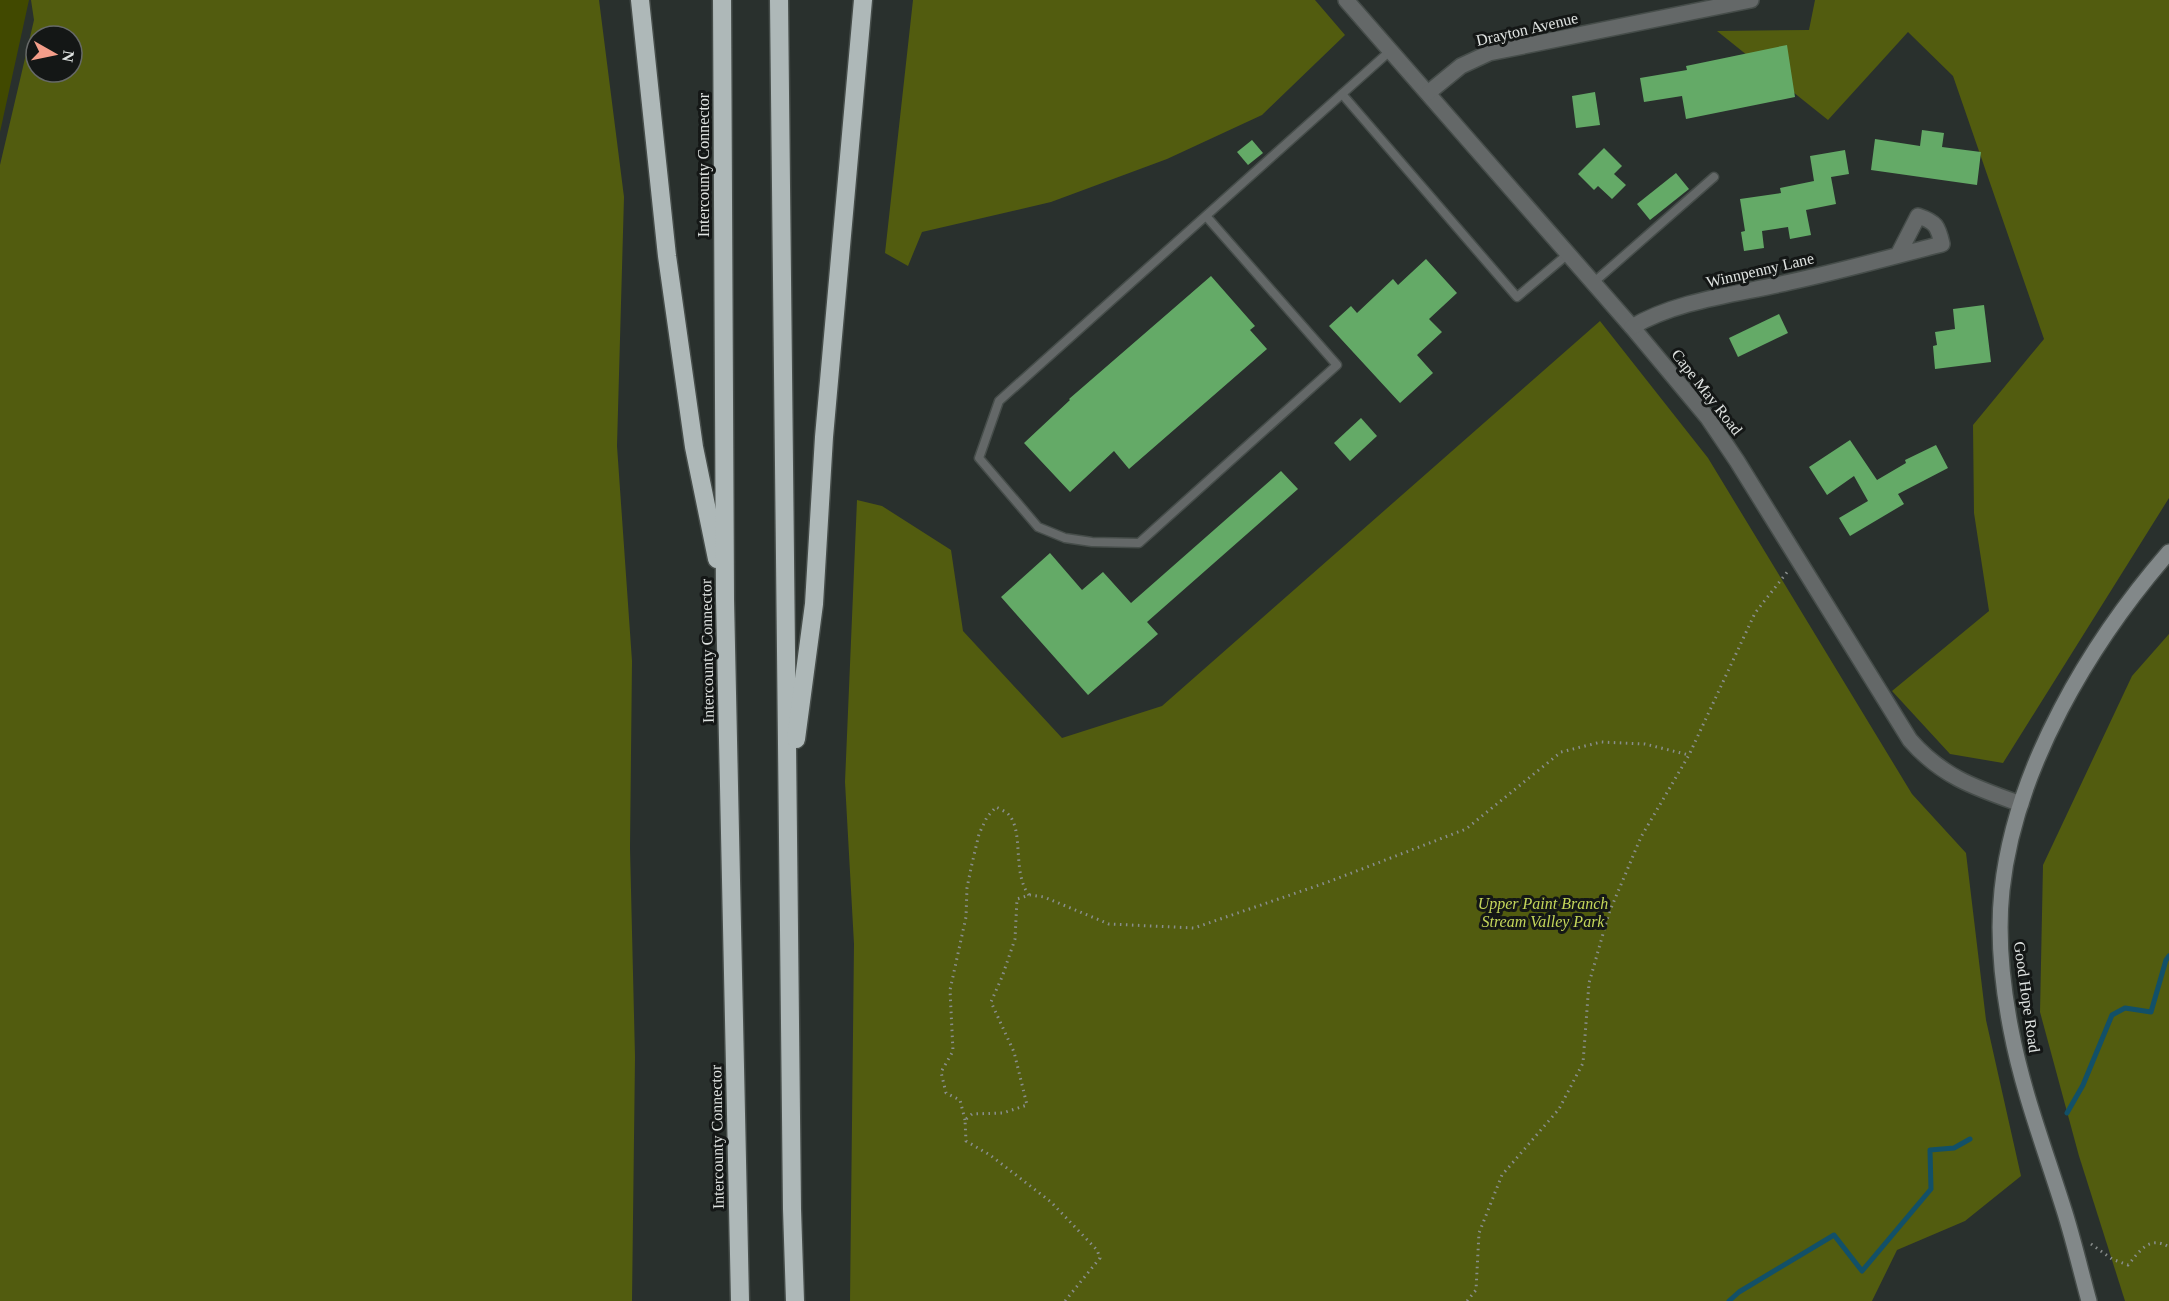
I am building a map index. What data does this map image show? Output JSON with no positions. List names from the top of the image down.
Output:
{
  "streets": {
    "highway": ["Intercounty Connector"],
    "street": [
      "Drayton Avenue",
      "Winnpenny Lane",
      "Cape May Road",
      "Good Hope Road"
    ]
  },
  "crossings": [
    ["Drayton Avenue", "Cape May Road"],
    ["Winnpenny Lane", "Cape May Road"],
    ["Cape May Road", "Good Hope Road"]
  ],
  "parks": ["Upper Paint Branch Stream Valley Park"],
  "north": "right"
}
